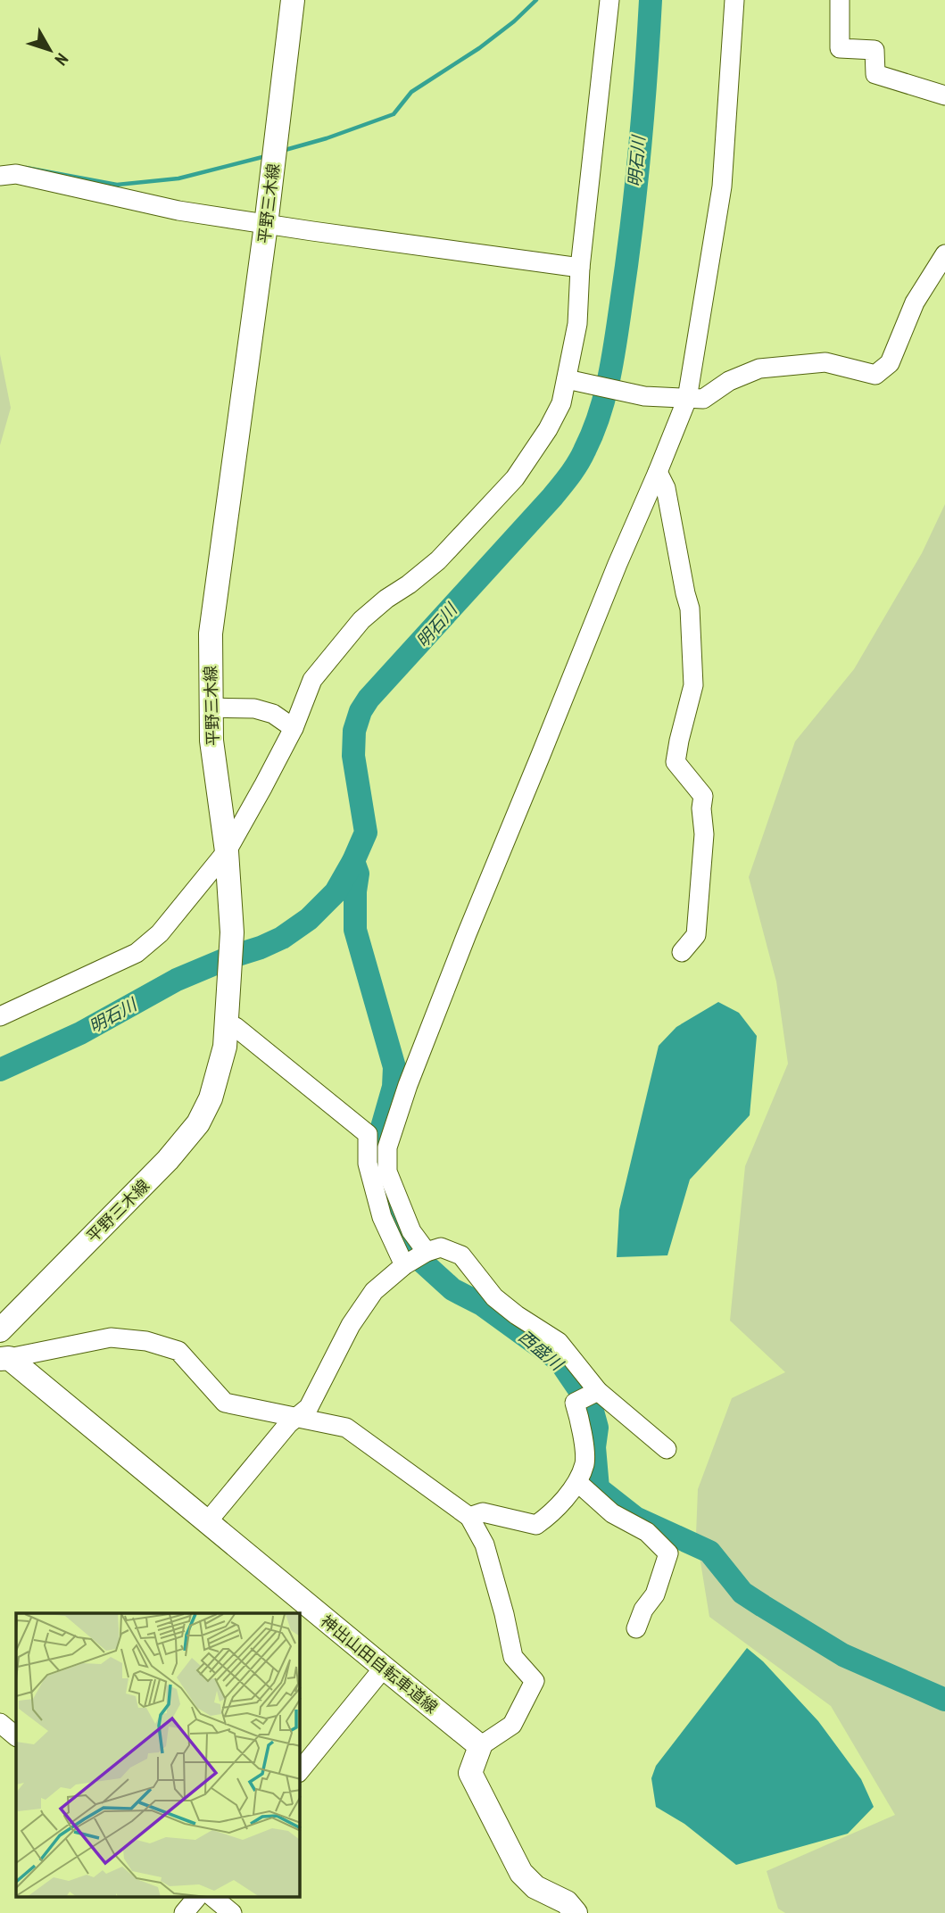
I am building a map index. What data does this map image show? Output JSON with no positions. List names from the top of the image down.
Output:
{
  "streets": {
    "main road": ["平野三木線", "神出山田自転車道線"]
  },
  "water": ["明石川", "西盛川"],
  "north": "bottom right"
}
